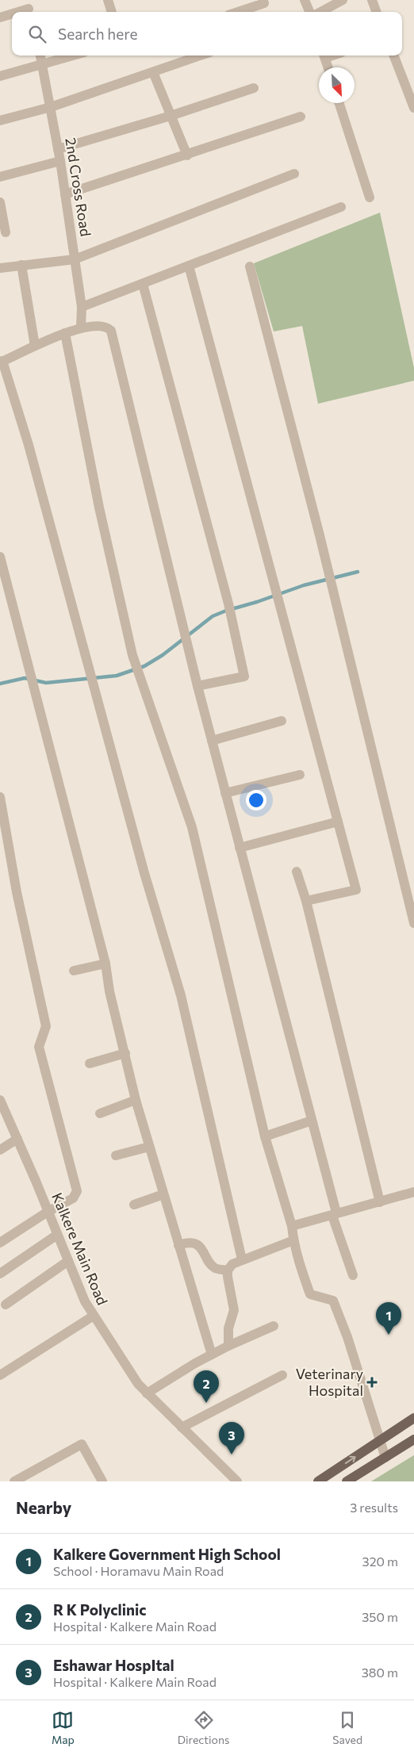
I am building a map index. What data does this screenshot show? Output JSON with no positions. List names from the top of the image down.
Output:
{
  "streets": {
    "street": ["2nd Cross Road", "Kalkere Main Road"]
  },
  "places": {
    "health": ["Veterinary Hospital"]
  },
  "north": "bottom right",
  "page": {
    "search": "Search here",
    "pins": ["1", "2", "3"],
    "heading": ["Nearby", "3 results"],
    "list": [
      {
        "mark": "1",
        "name": "Kalkere Government High School",
        "note": "School · Horamavu Main Road",
        "value": "320 m"
      },
      {
        "mark": "2",
        "name": "R K Polyclinic",
        "note": "Hospital · Kalkere Main Road",
        "value": "350 m"
      },
      {
        "mark": "3",
        "name": "Eshawar HospItal",
        "note": "Hospital · Kalkere Main Road",
        "value": "380 m"
      }
    ],
    "nav": ["Map", "Directions", "Saved"]
  }
}
